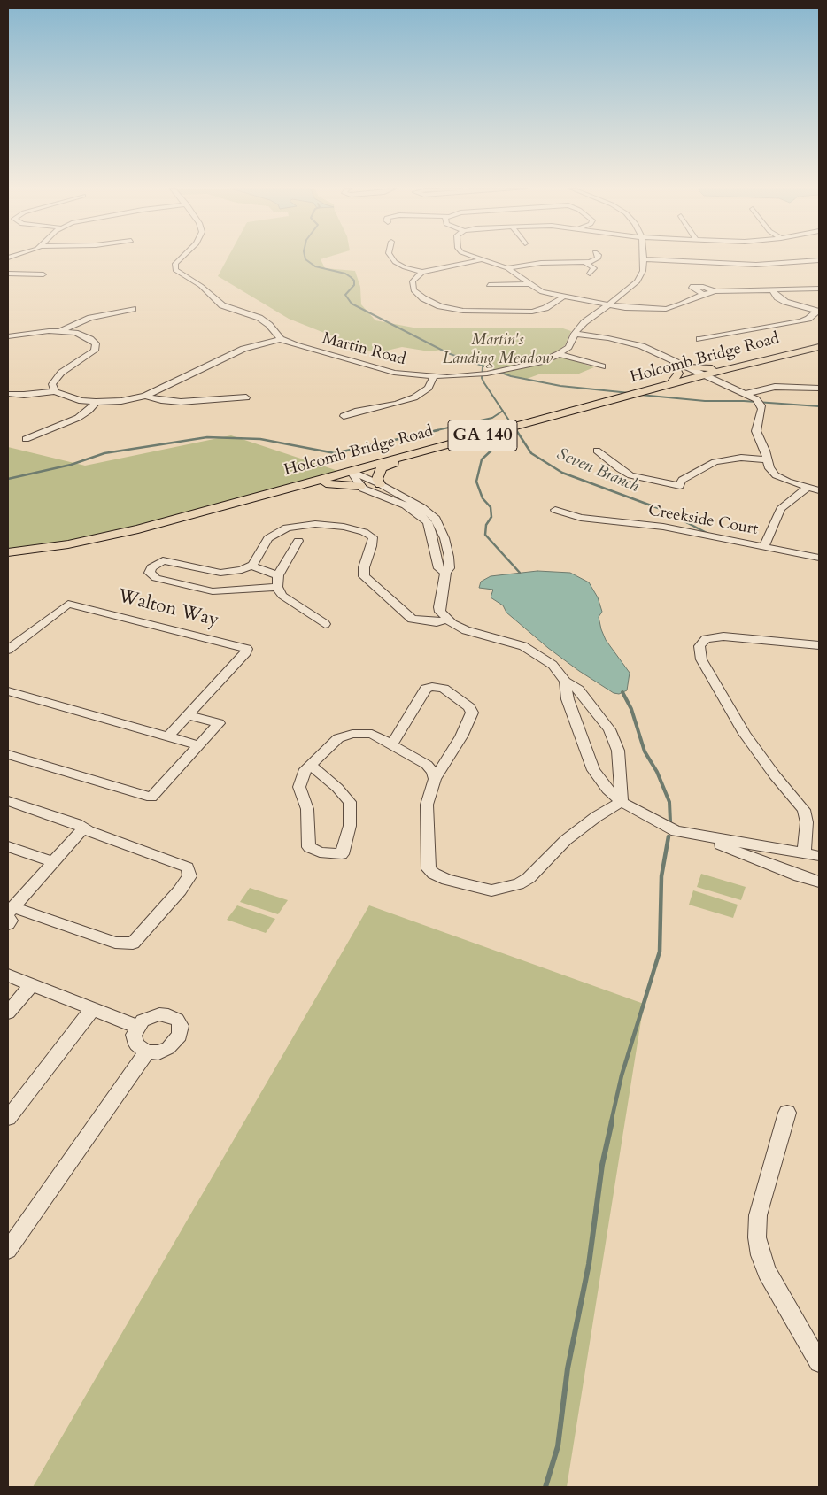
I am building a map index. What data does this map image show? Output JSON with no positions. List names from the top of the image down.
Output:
{
  "streets": {
    "main road": ["Holcomb Bridge Road", "GA 140"],
    "street": ["Martin Road", "Creekside Court", "Walton Way"]
  },
  "water": ["Seven Branch"],
  "parks": ["Martin's Landing Meadow"]
}
